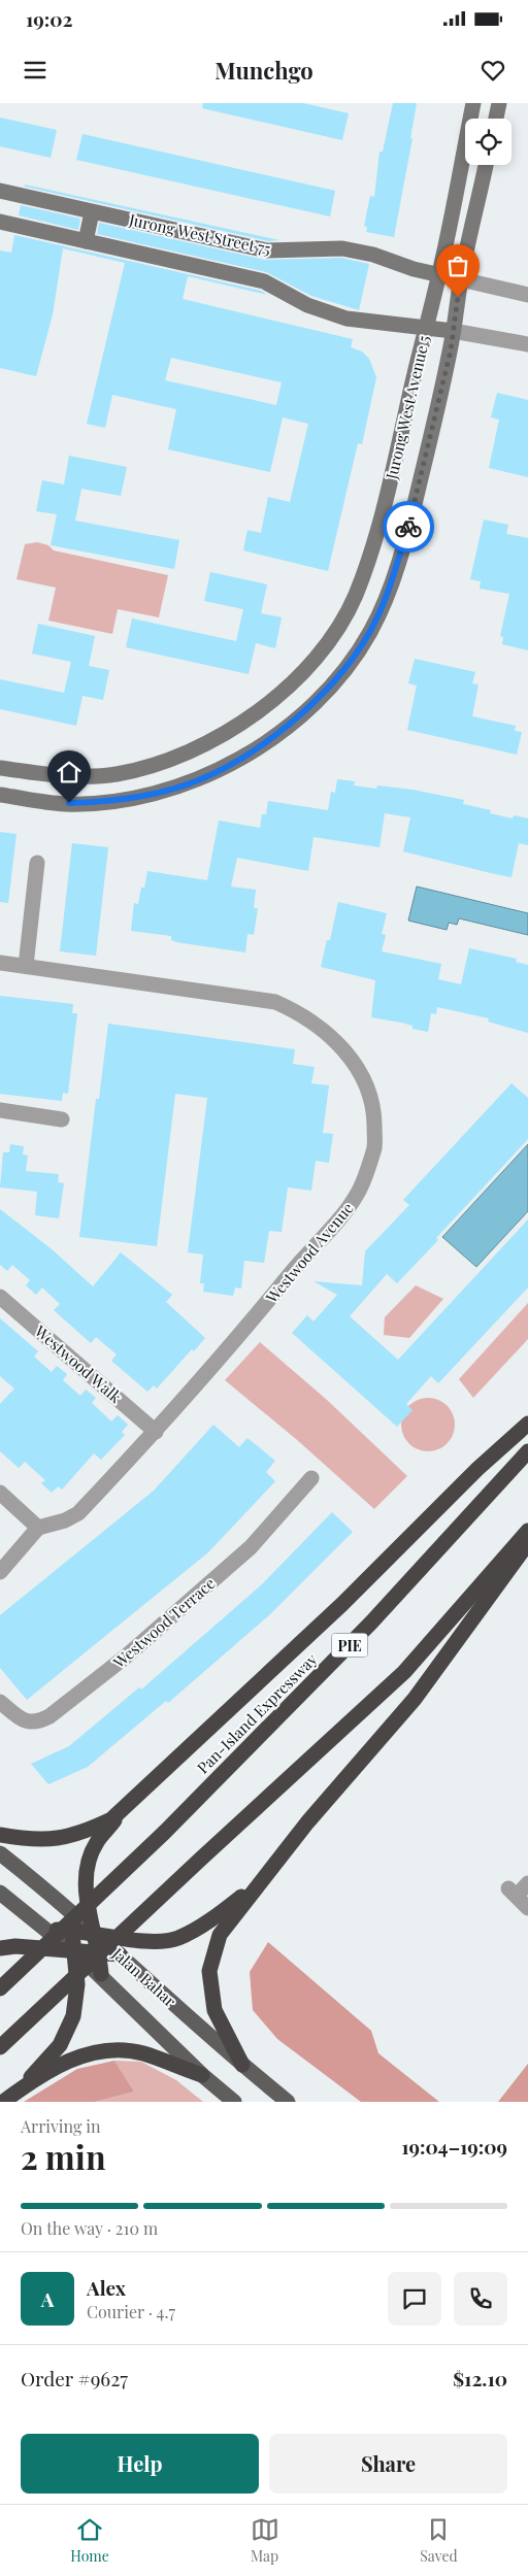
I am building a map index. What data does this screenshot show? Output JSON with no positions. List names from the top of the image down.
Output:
{
  "streets": {
    "highway": ["PIE", "Pan-Island Expressway"],
    "main road": ["Jalan Bahar"],
    "street": [
      "Jurong West Street 75",
      "Jurong West Avenue 5",
      "Westwood Avenue",
      "Westwood Walk",
      "Westwood Terrace"
    ]
  },
  "crossings": [
    ["Jurong West Street 75", "Jurong West Avenue 5"],
    ["Westwood Avenue", "Westwood Walk"]
  ],
  "page": {
    "status": "19:02",
    "header": "Munchgo",
    "heading": ["2 min", "Arriving in", "19:04–19:09"],
    "panel": [
      "Alex",
      "Courier · 4.7",
      "Order #9627",
      "$12.10"
    ],
    "bar": "On the way · 210 m",
    "round": "A",
    "buttons": ["Help", "Share"],
    "tabs": ["Home", "Map", "Saved"]
  }
}
